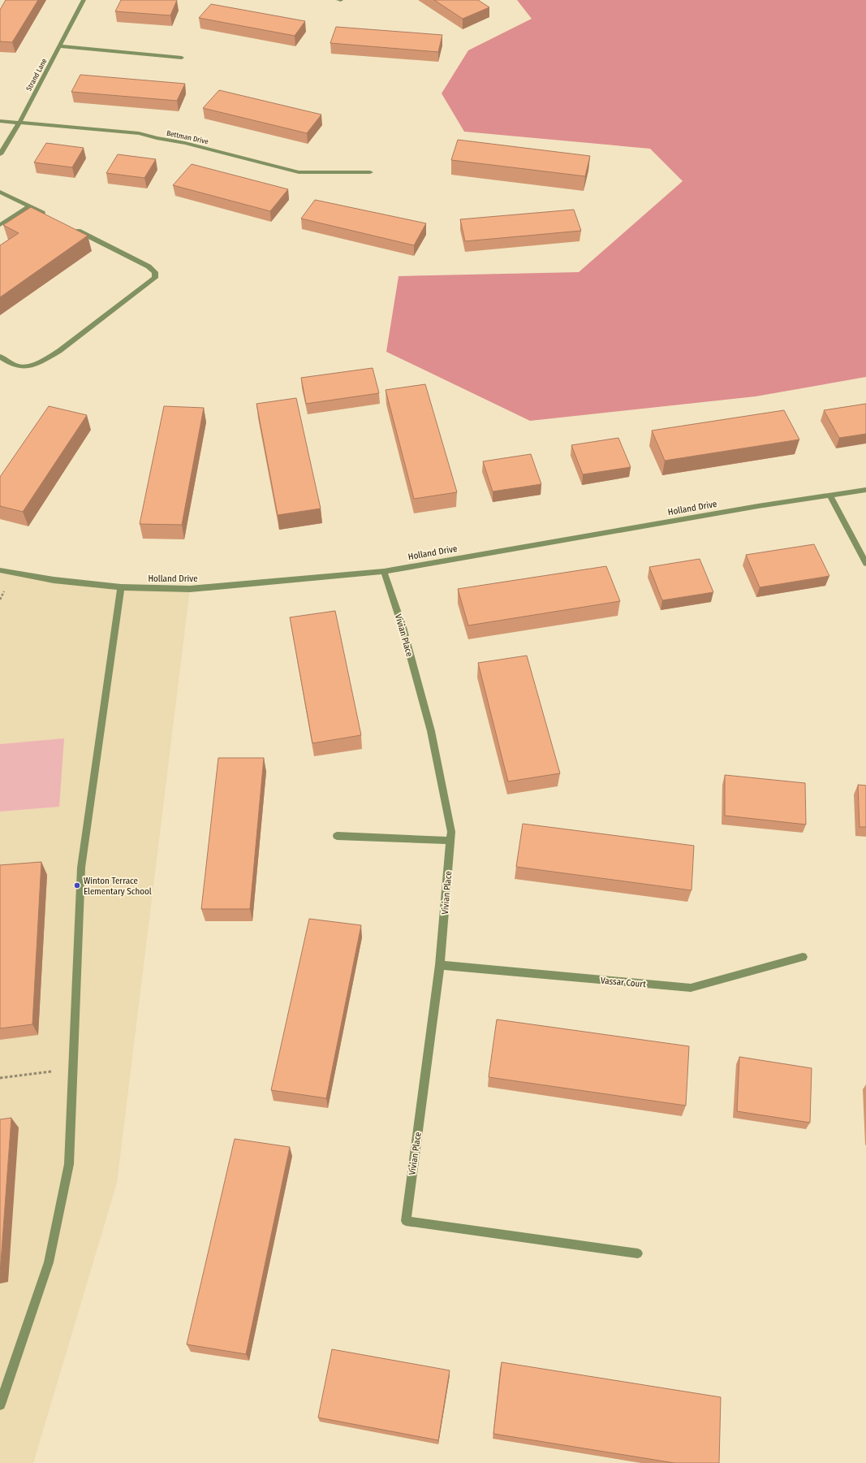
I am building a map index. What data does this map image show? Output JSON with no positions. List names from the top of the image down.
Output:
{
  "streets": {
    "street": [
      "Strand Lane",
      "Bettman Drive",
      "Holland Drive",
      "Vivian Place",
      "Vassar Court"
    ]
  },
  "crossings": [
    ["Strand Lane", "Bettman Drive"],
    ["Holland Drive", "Vivian Place"],
    ["Vivian Place", "Vassar Court"]
  ],
  "places": ["Winton Terrace Elementary School"]
}
